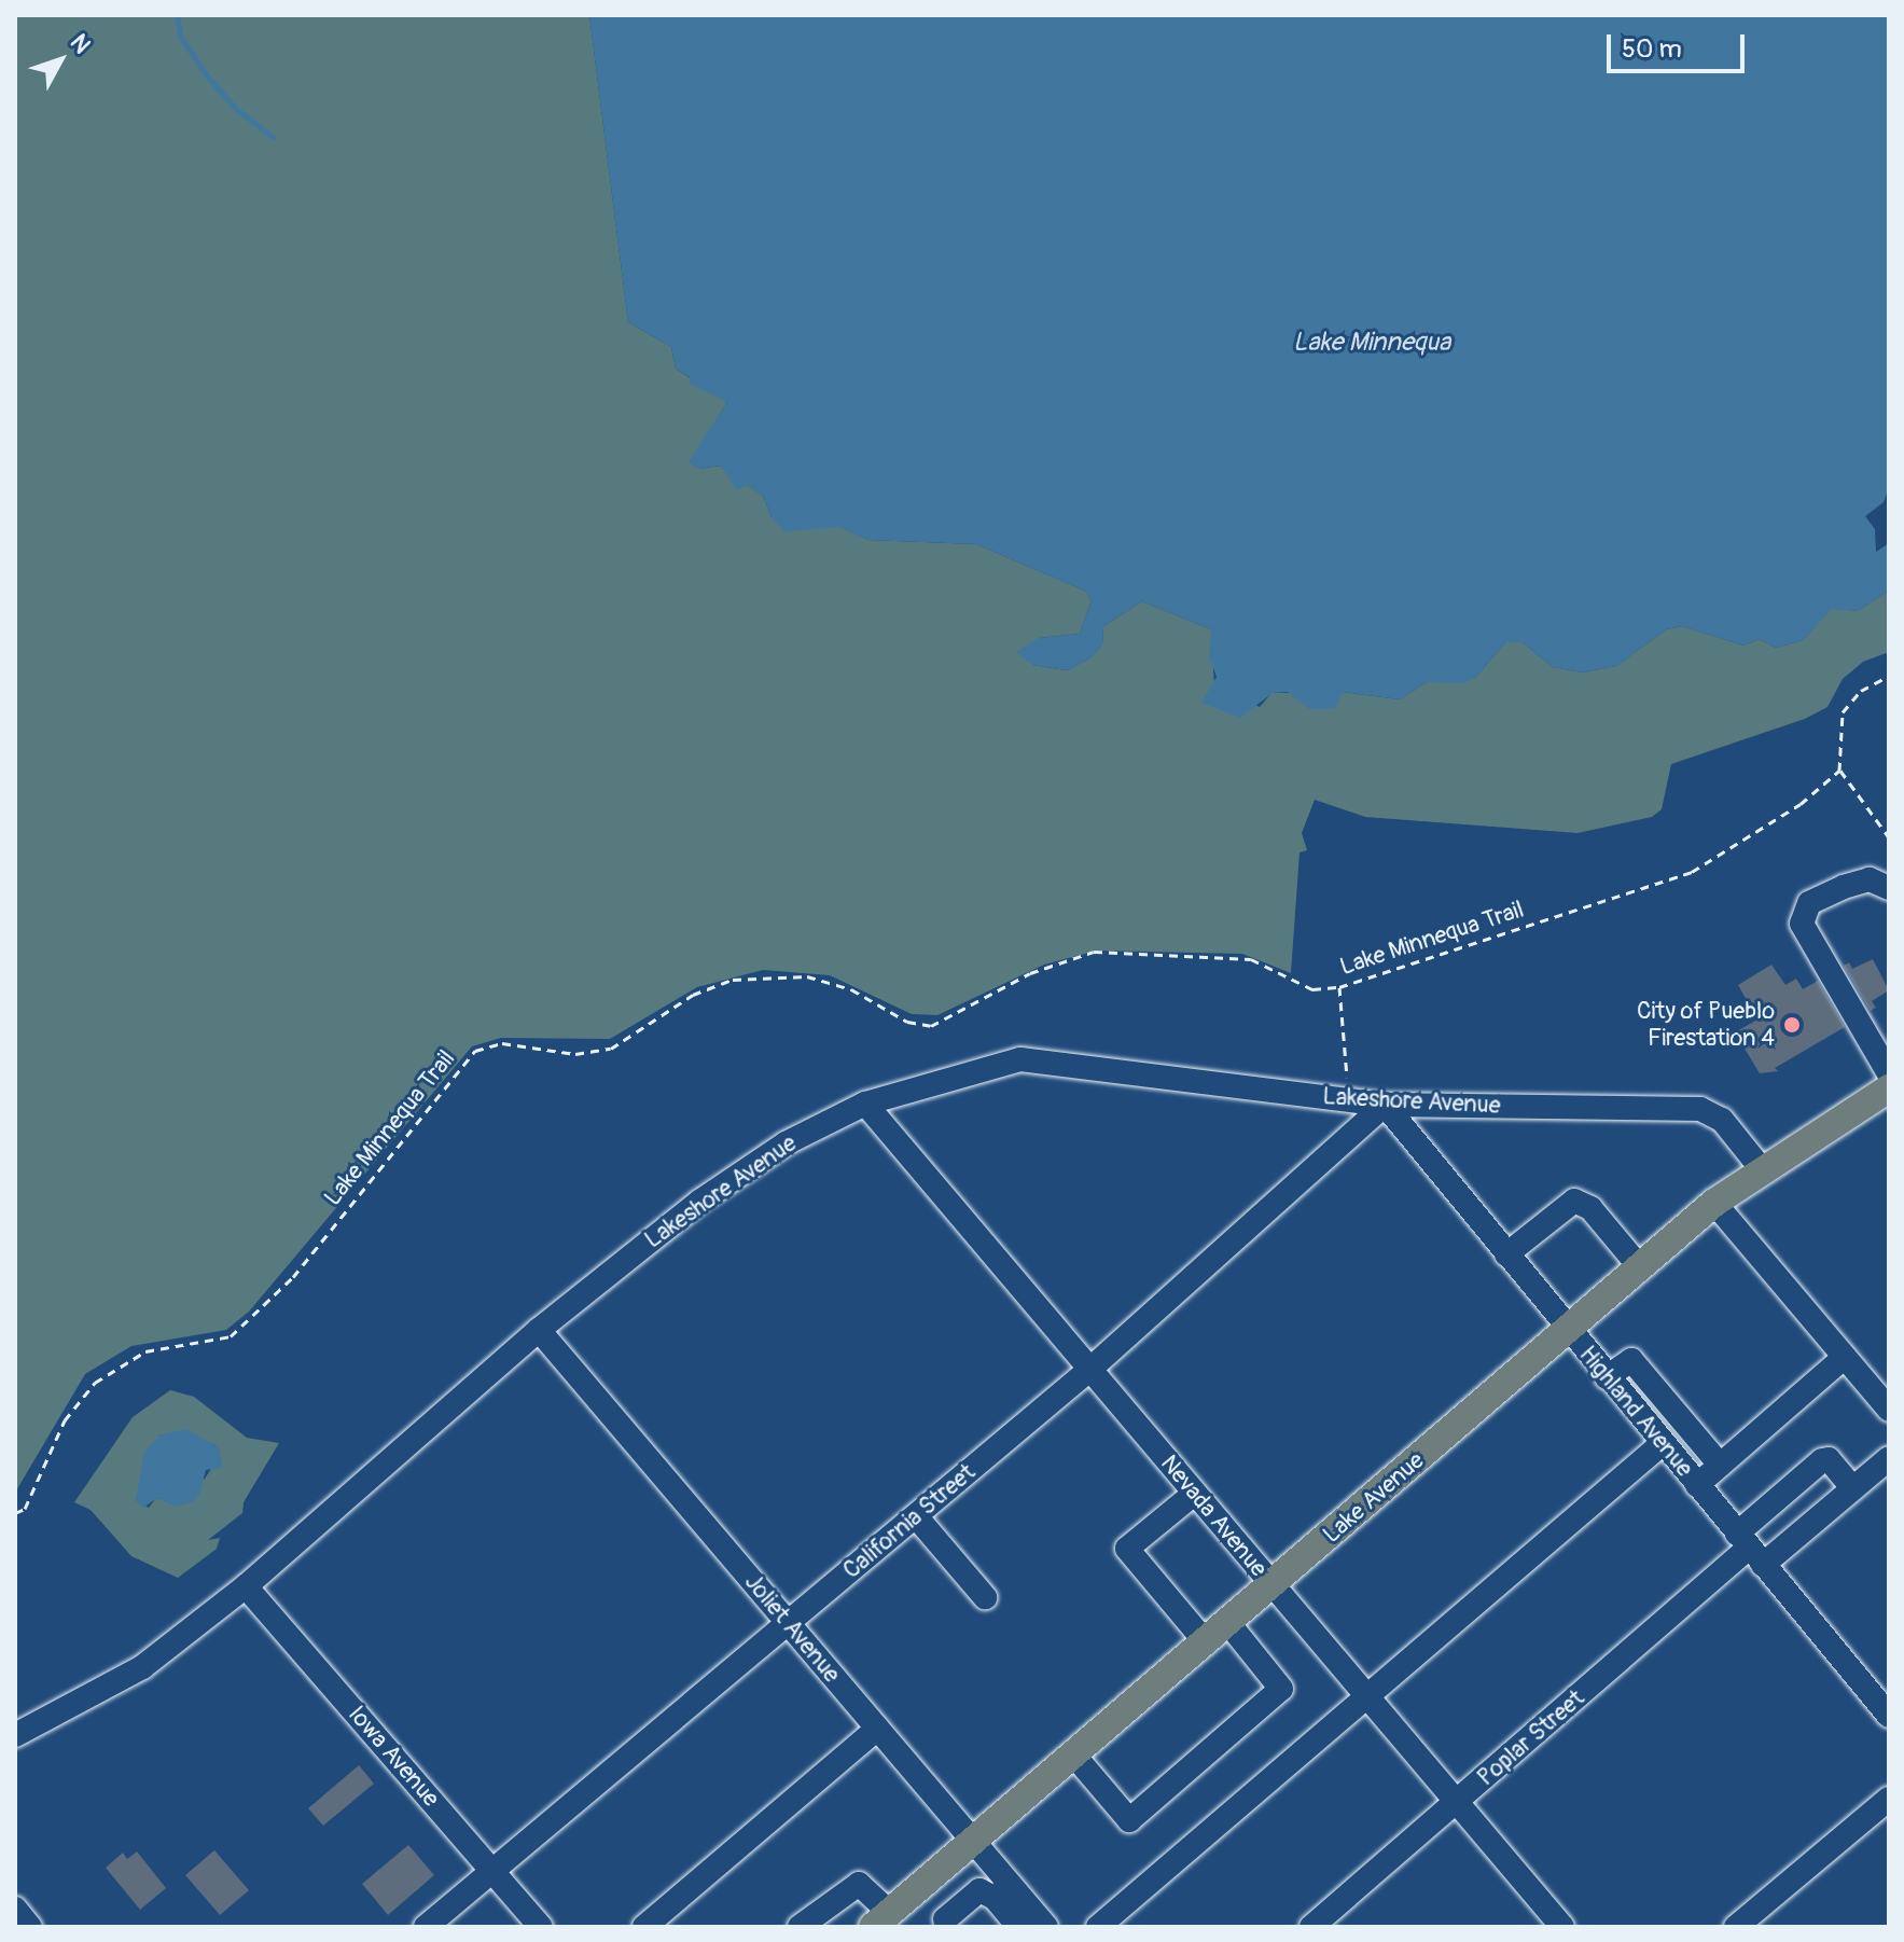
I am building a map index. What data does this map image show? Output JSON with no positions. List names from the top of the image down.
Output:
{
  "streets": {
    "main road": ["Lake Avenue"],
    "street": [
      "Lakeshore Avenue",
      "Highland Avenue",
      "Nevada Avenue",
      "California Street",
      "Joliet Avenue",
      "Poplar Street",
      "Iowa Avenue"
    ],
    "path": ["Lake Minnequa Trail"]
  },
  "crossings": [
    ["Lakeshore Avenue", "Highland Avenue"],
    ["Lakeshore Avenue", "Lake Avenue"],
    ["Lakeshore Avenue", "Nevada Avenue"],
    ["Lakeshore Avenue", "California Street"],
    ["Lakeshore Avenue", "Joliet Avenue"],
    ["Lakeshore Avenue", "Iowa Avenue"],
    ["Highland Avenue", "Lake Avenue"],
    ["Highland Avenue", "California Street"],
    ["Highland Avenue", "Poplar Street"],
    ["Lake Avenue", "Nevada Avenue"],
    ["Lake Avenue", "Joliet Avenue"],
    ["Nevada Avenue", "California Street"],
    ["Nevada Avenue", "Poplar Street"],
    ["California Street", "Joliet Avenue"],
    ["California Street", "Iowa Avenue"]
  ],
  "water": ["Lake Minnequa"],
  "places": ["City of Pueblo Firestation 4"],
  "scale_bar": "50 m",
  "north": "top right"
}
